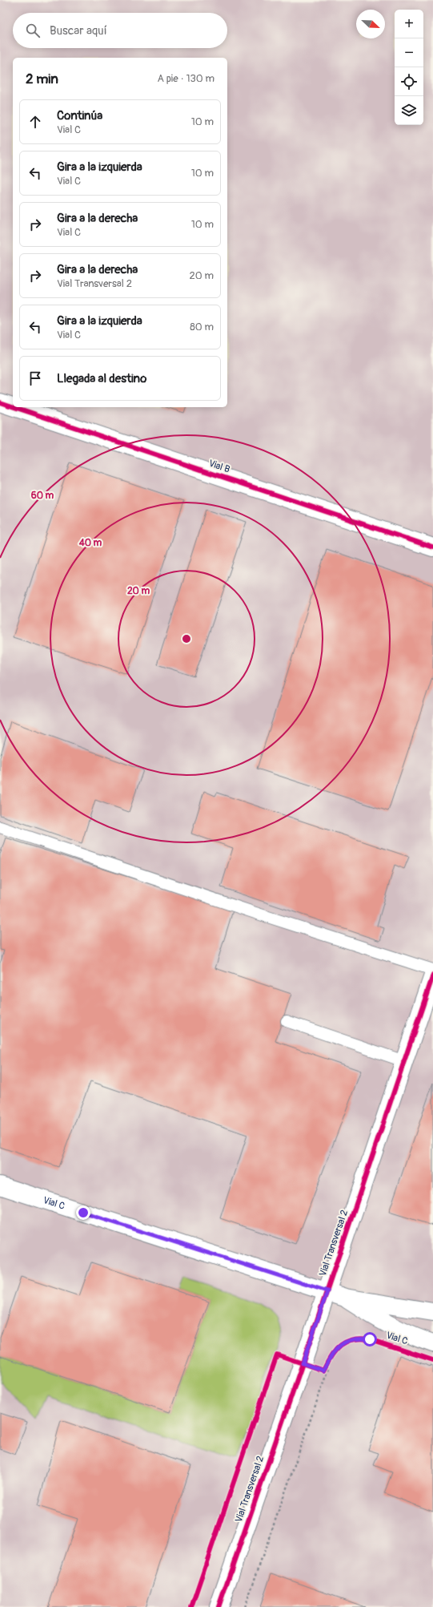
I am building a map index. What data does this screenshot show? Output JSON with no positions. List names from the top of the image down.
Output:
{
  "streets": {
    "street": ["Vial B", "Vial C", "Vial Transversal 2"]
  },
  "crossings": [
    ["Vial C", "Vial Transversal 2"]
  ],
  "north": "bottom right",
  "page": {
    "map_buttons": ["+", "−"],
    "search": "Buscar aquí",
    "heading": ["2 min", "A pie · 130 m"],
    "list": [
      ["Continúa", "Vial C", "10 m"],
      ["Gira a la izquierda", "Vial C", "10 m"],
      ["Gira a la derecha", "Vial C", "10 m"],
      ["Gira a la derecha", "Vial Transversal 2", "20 m"],
      ["Gira a la izquierda", "Vial C", "80 m"],
      "Llegada al destino"
    ]
  },
  "rings": ["60 m", "40 m", "20 m"]
}
